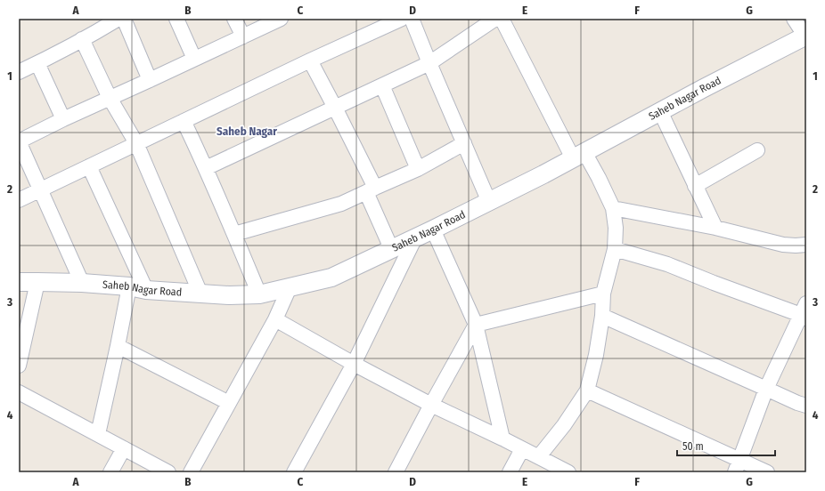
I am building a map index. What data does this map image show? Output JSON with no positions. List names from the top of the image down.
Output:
{
  "streets": {
    "street": ["Saheb Nagar Road"]
  },
  "districts": ["Saheb Nagar"],
  "scale_bar": "50 m",
  "grid": {
    "columns": [
      "A",
      "B",
      "C",
      "D",
      "E",
      "F",
      "G"
    ],
    "rows": [
      "1",
      "2",
      "3",
      "4"
    ]
  }
}
